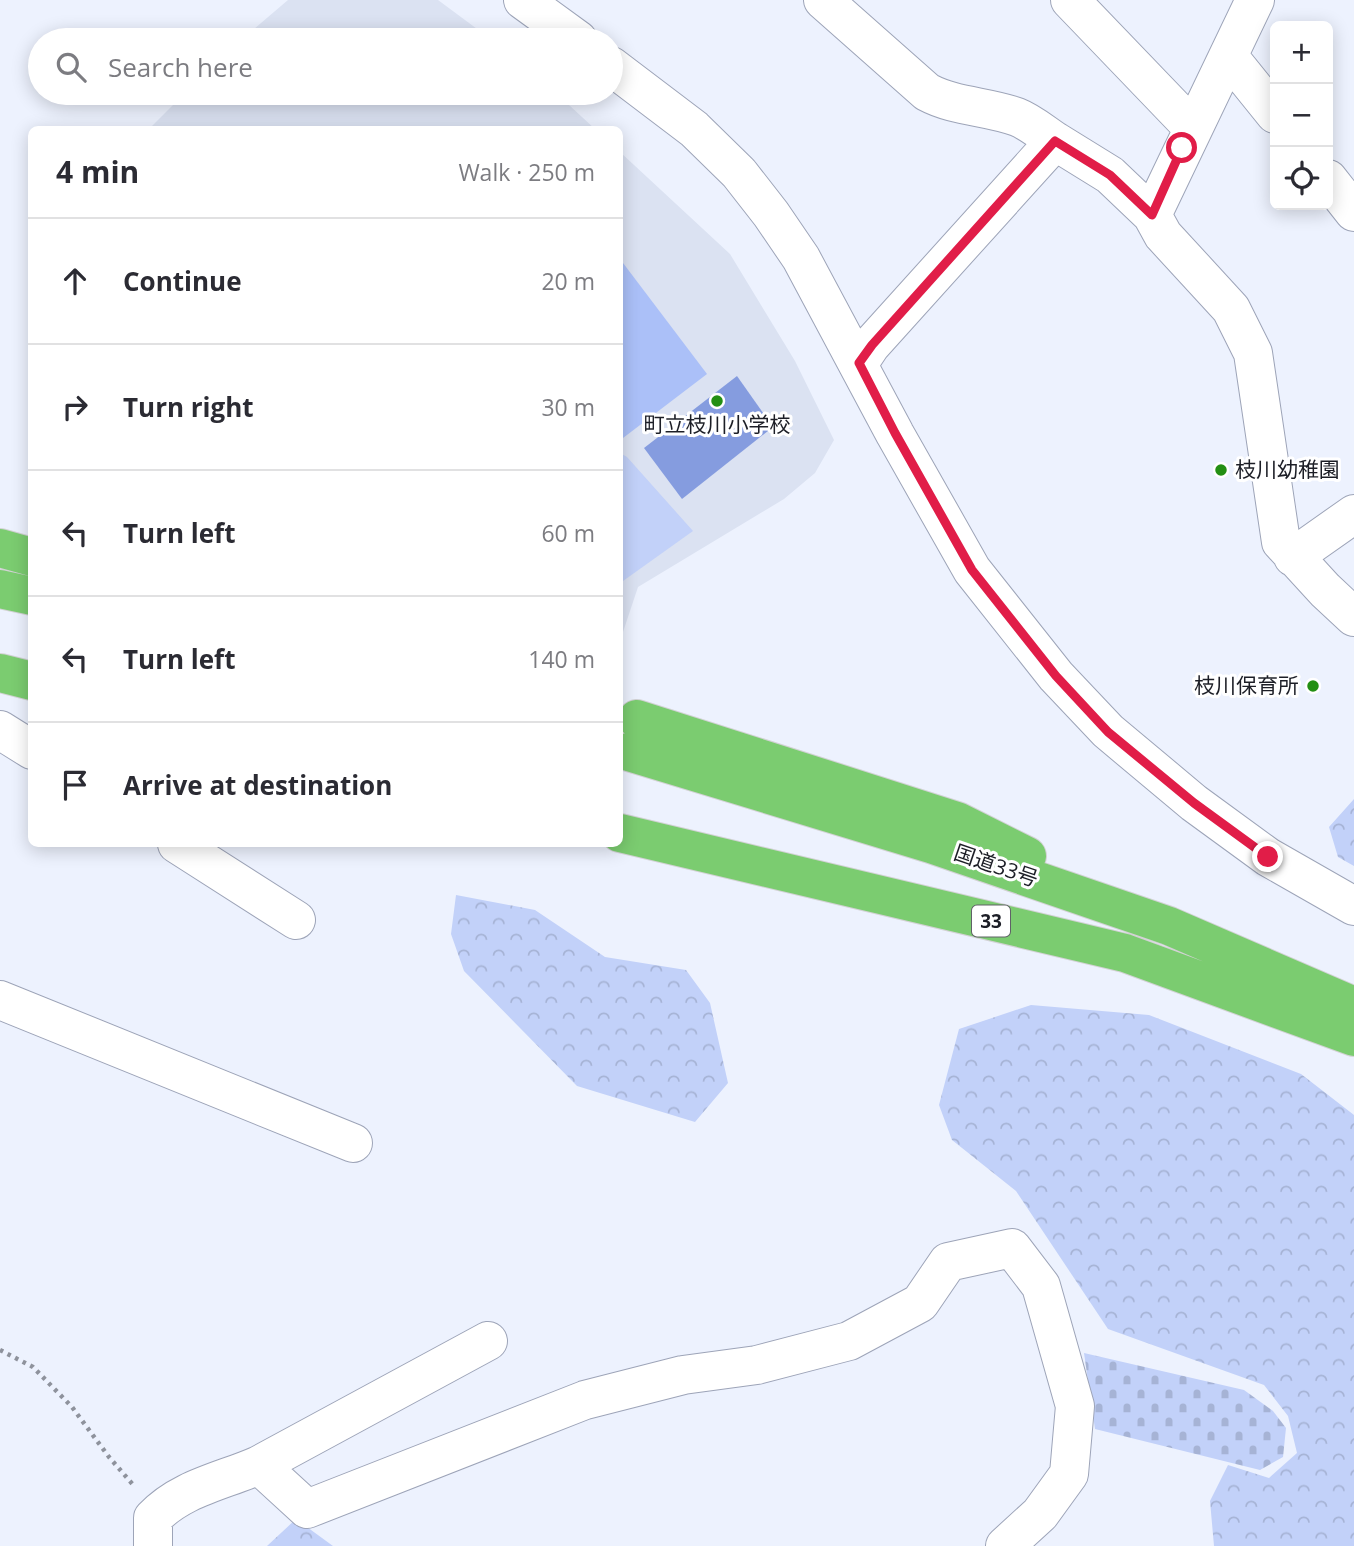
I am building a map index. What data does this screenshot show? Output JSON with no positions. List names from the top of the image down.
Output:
{
  "streets": {
    "highway": ["33"]
  },
  "places": ["町立枝川小学校", "枝川幼稚園", "枝川保育所"],
  "page": {
    "map_buttons": ["+", "−"],
    "search": "Search here",
    "heading": ["4 min", "Walk · 250 m"],
    "list": [
      ["Continue", "20 m"],
      ["Turn right", "30 m"],
      ["Turn left", "60 m"],
      ["Turn left", "140 m"],
      "Arrive at destination"
    ]
  }
}
